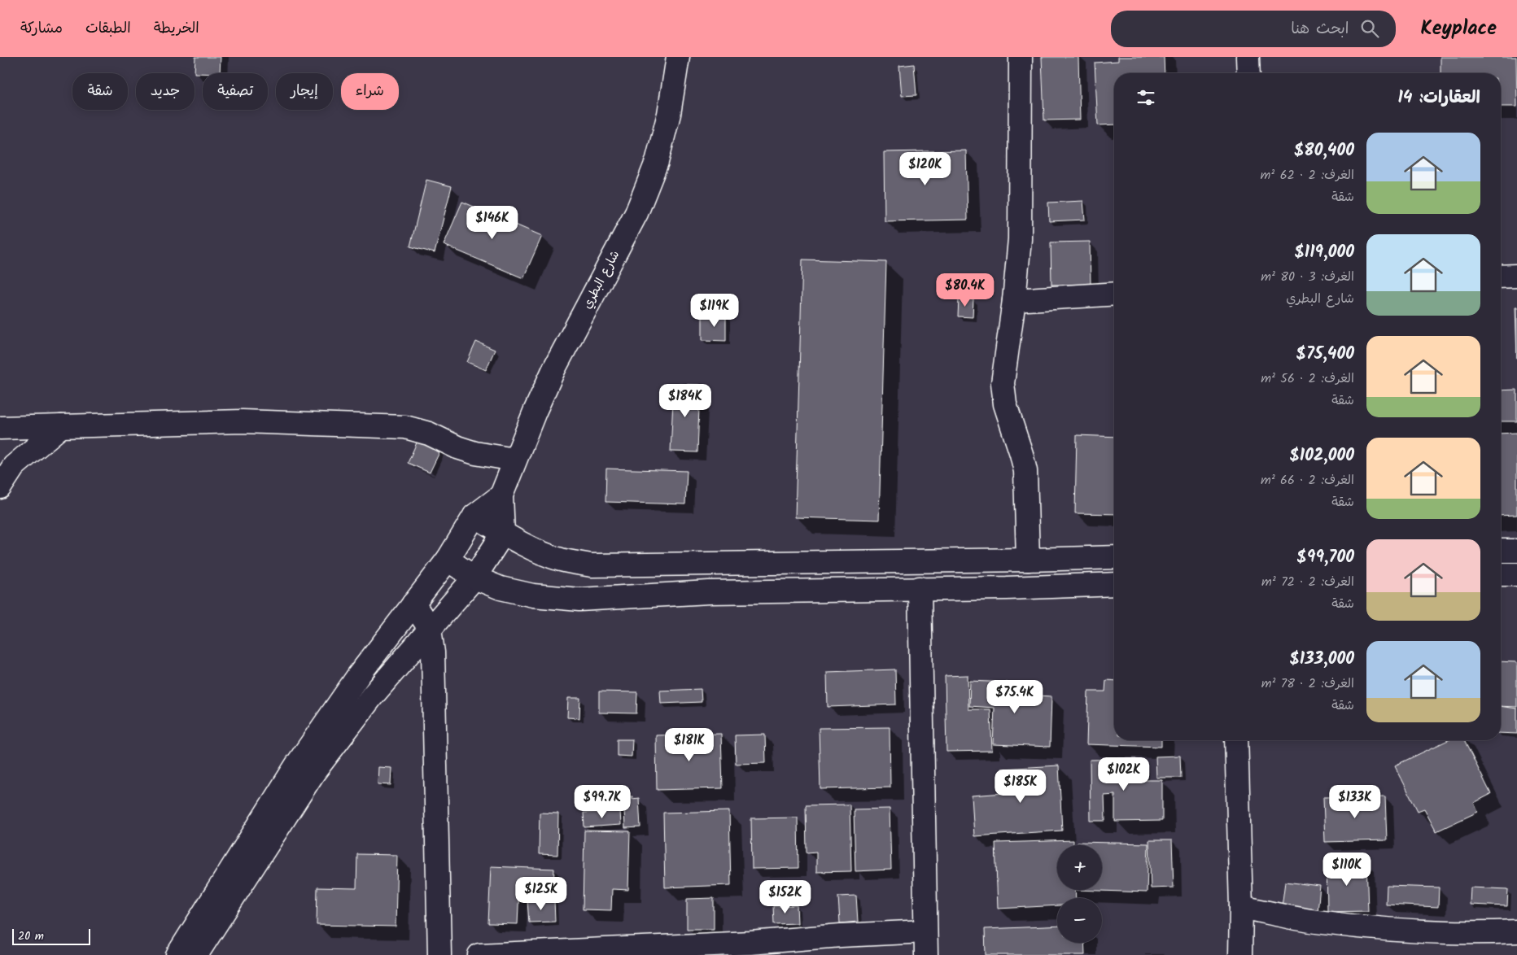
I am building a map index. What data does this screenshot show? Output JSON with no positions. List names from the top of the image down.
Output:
{
  "streets": {
    "street": ["شارع البطري"]
  },
  "scale_bar": "20 m",
  "page": {
    "header": "Keyplace",
    "search": "ابحث هنا",
    "nav": ["الخريطة", "الطبقات", "مشاركة"],
    "chip": [
      "شراء",
      "إيجار",
      "تصفية",
      "جديد",
      "شقة"
    ],
    "heading": "العقارات: 14",
    "list": [
      {
        "name": "$80,400",
        "note": "الغرف: 2 · 62 m² · شقة"
      },
      {
        "name": "$119,000",
        "note": "الغرف: 3 · 80 m² · شارع البطري"
      },
      {
        "name": "$75,400",
        "note": "الغرف: 2 · 56 m² · شقة"
      },
      {
        "name": "$102,000",
        "note": "الغرف: 2 · 66 m² · شقة"
      },
      {
        "name": "$99,700",
        "note": "الغرف: 2 · 72 m² · شقة"
      },
      {
        "name": "$133,000",
        "note": "الغرف: 2 · 78 m² · شقة"
      }
    ],
    "price": [
      "$120K",
      "$146K",
      "$80.4K",
      "$119K",
      "$184K",
      "$75.4K",
      "$181K",
      "$102K",
      "$185K",
      "$99.7K",
      "$133K",
      "$110K",
      "$125K",
      "$152K"
    ],
    "map_buttons": ["+", "−"],
    "scale": "20 m"
  }
}
